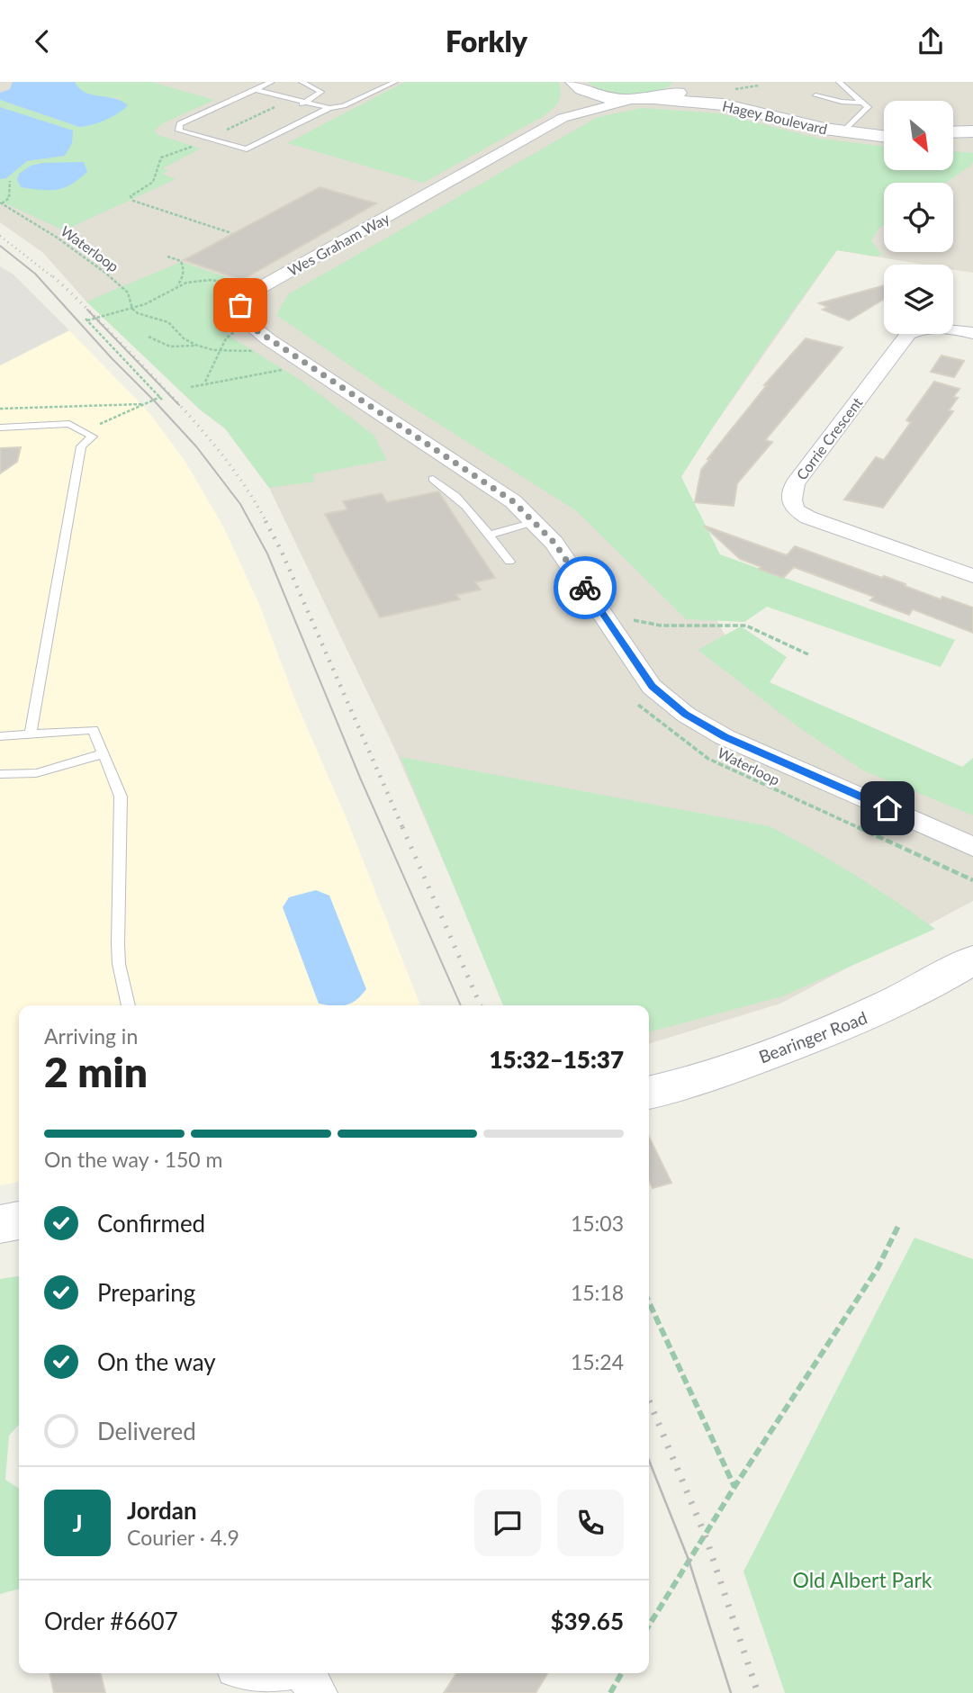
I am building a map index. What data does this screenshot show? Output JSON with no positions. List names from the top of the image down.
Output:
{
  "streets": {
    "street": [
      "Hagey Boulevard",
      "Wes Graham Way",
      "Corrie Crescent",
      "Bearinger Road"
    ],
    "path": ["Waterloop"]
  },
  "parks": ["Old Albert Park"],
  "north": "bottom right",
  "page": {
    "header": "Forkly",
    "heading": ["2 min", "Arriving in", "15:32–15:37"],
    "panel": [
      "Jordan",
      "Courier · 4.9",
      "Order #6607",
      "$39.65"
    ],
    "bar": "On the way · 150 m",
    "list": [
      ["Confirmed", "15:03"],
      ["Preparing", "15:18"],
      ["On the way", "15:24"],
      "Delivered"
    ],
    "round": "J"
  }
}
